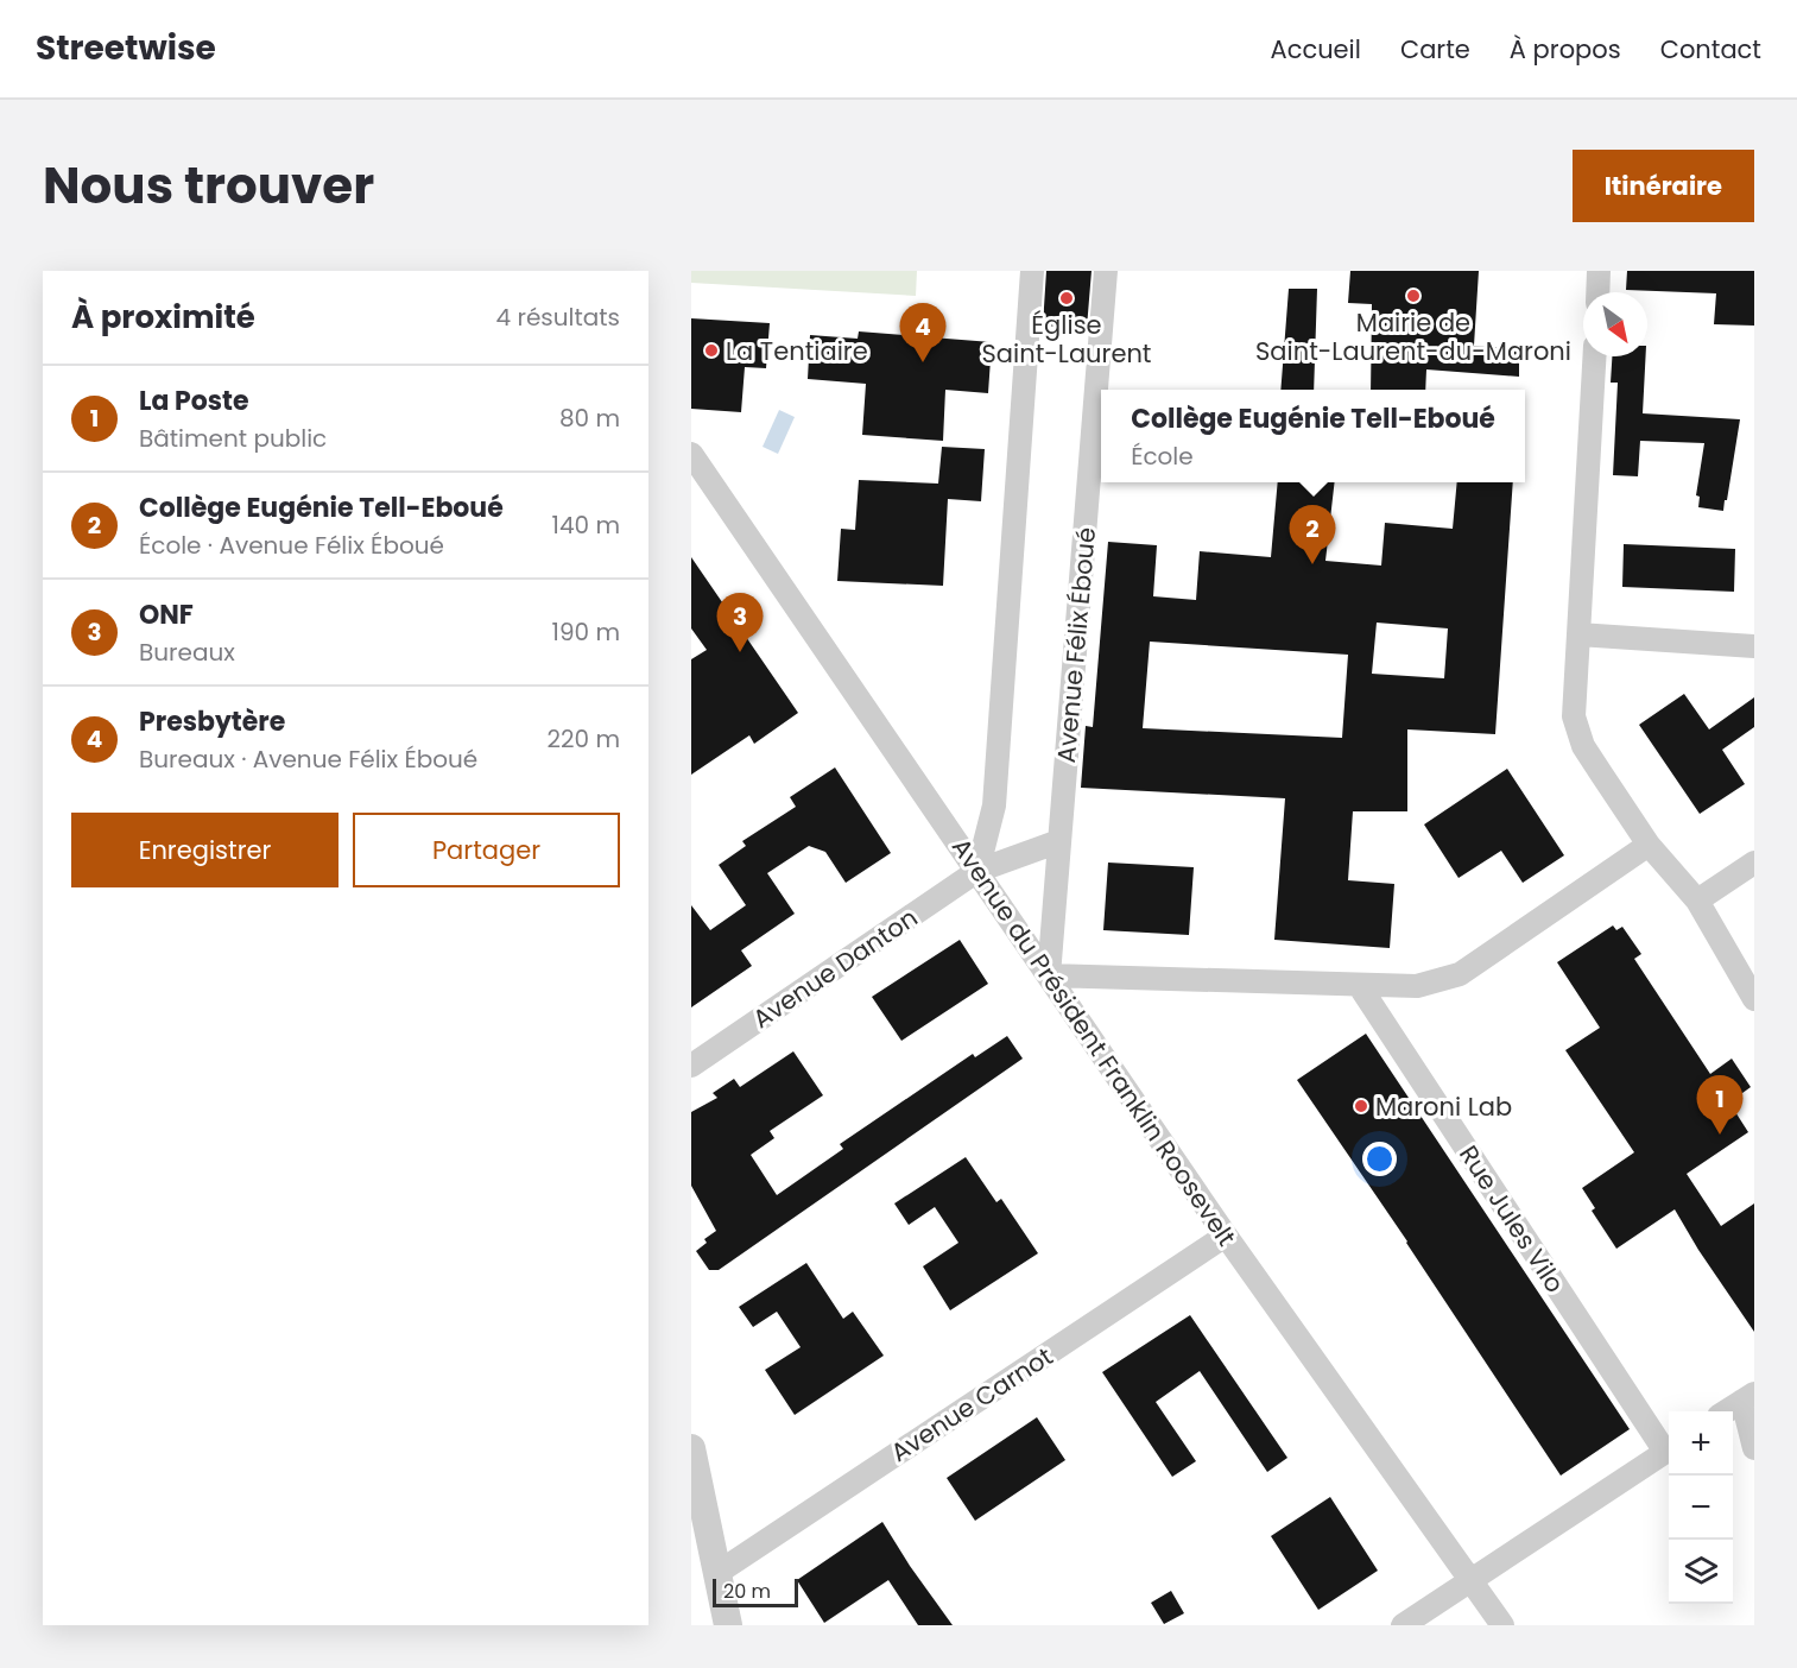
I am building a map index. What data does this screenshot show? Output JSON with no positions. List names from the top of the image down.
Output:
{
  "streets": {
    "street": [
      "Avenue Félix Éboué",
      "Avenue Danton",
      "Avenue du Président Franklin Roosevelt",
      "Rue Jules Vilo",
      "Avenue Carnot"
    ]
  },
  "crossings": [
    ["Avenue Félix Éboué", "Avenue Danton"],
    ["Avenue Félix Éboué", "Avenue du Président Franklin Roosevelt"],
    ["Avenue Danton", "Avenue du Président Franklin Roosevelt"],
    ["Avenue du Président Franklin Roosevelt", "Avenue Carnot"]
  ],
  "places": [
    "Mairie de Saint-Laurent-du-Maroni",
    "Église Saint-Laurent",
    "La Tentiaire",
    "Maroni Lab"
  ],
  "scale_bar": "20 m",
  "north": "bottom right",
  "page": {
    "header": "Streetwise",
    "nav": [
      "Accueil",
      "Carte",
      "À propos",
      "Contact"
    ],
    "title": "Nous trouver",
    "buttons": [
      "Itinéraire",
      ["Enregistrer", "Partager"]
    ],
    "heading": ["À proximité", "4 résultats"],
    "pins": [
      "4",
      "2",
      "3",
      "1"
    ],
    "list": [
      {
        "mark": "1",
        "name": "La Poste",
        "note": "Bâtiment public",
        "value": "80 m"
      },
      {
        "mark": "2",
        "name": "Collège Eugénie Tell-Eboué",
        "note": "École · Avenue Félix Éboué",
        "value": "140 m"
      },
      {
        "mark": "3",
        "name": "ONF",
        "note": "Bureaux",
        "value": "190 m"
      },
      {
        "mark": "4",
        "name": "Presbytère",
        "note": "Bureaux · Avenue Félix Éboué",
        "value": "220 m"
      }
    ],
    "popup": ["Collège Eugénie Tell-Eboué", "École"],
    "map_buttons": ["+", "−"],
    "scale": "20 m"
  }
}
